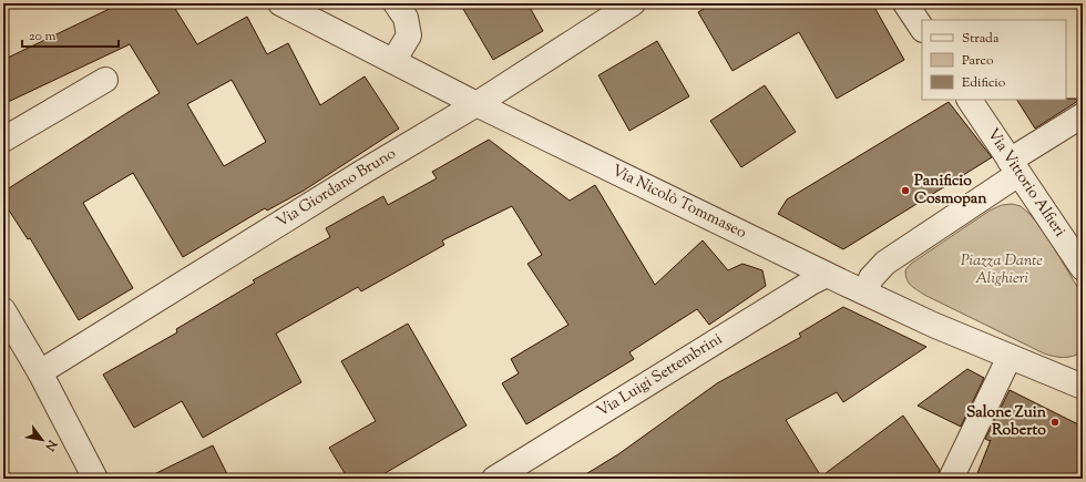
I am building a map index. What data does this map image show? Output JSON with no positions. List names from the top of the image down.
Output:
{
  "streets": {
    "street": [
      "Via Vittorio Alfieri",
      "Via Giordano Bruno",
      "Via Nicolò Tommaseo",
      "Via Luigi Settembrini"
    ]
  },
  "crossings": [
    ["Via Giordano Bruno", "Via Nicolò Tommaseo"],
    ["Via Nicolò Tommaseo", "Via Luigi Settembrini"]
  ],
  "parks": ["Piazza Dante Alighieri"],
  "places": ["Panificio Cosmopan", "Salone Zuin Roberto"],
  "legend": ["Strada", "Parco", "Edificio"],
  "scale_bar": "20 m",
  "north": "bottom right"
}
